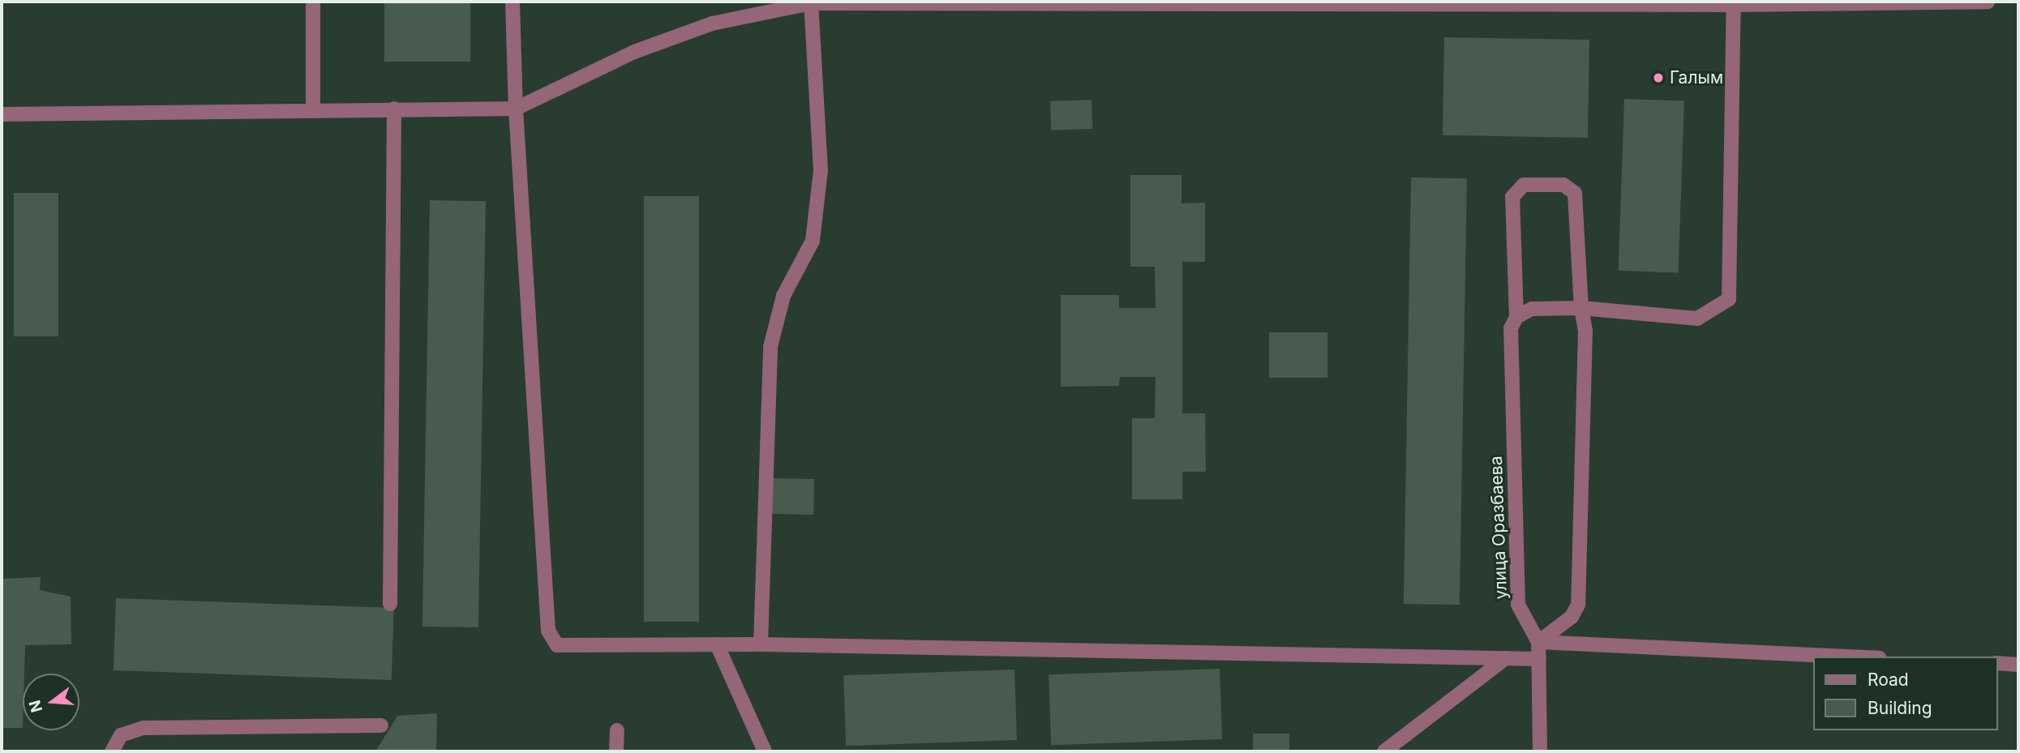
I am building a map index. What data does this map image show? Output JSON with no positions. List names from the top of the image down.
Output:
{
  "streets": {
    "street": ["улица Оразбаева"]
  },
  "places": ["Галым"],
  "legend": ["Road", "Building"],
  "north": "left"
}
